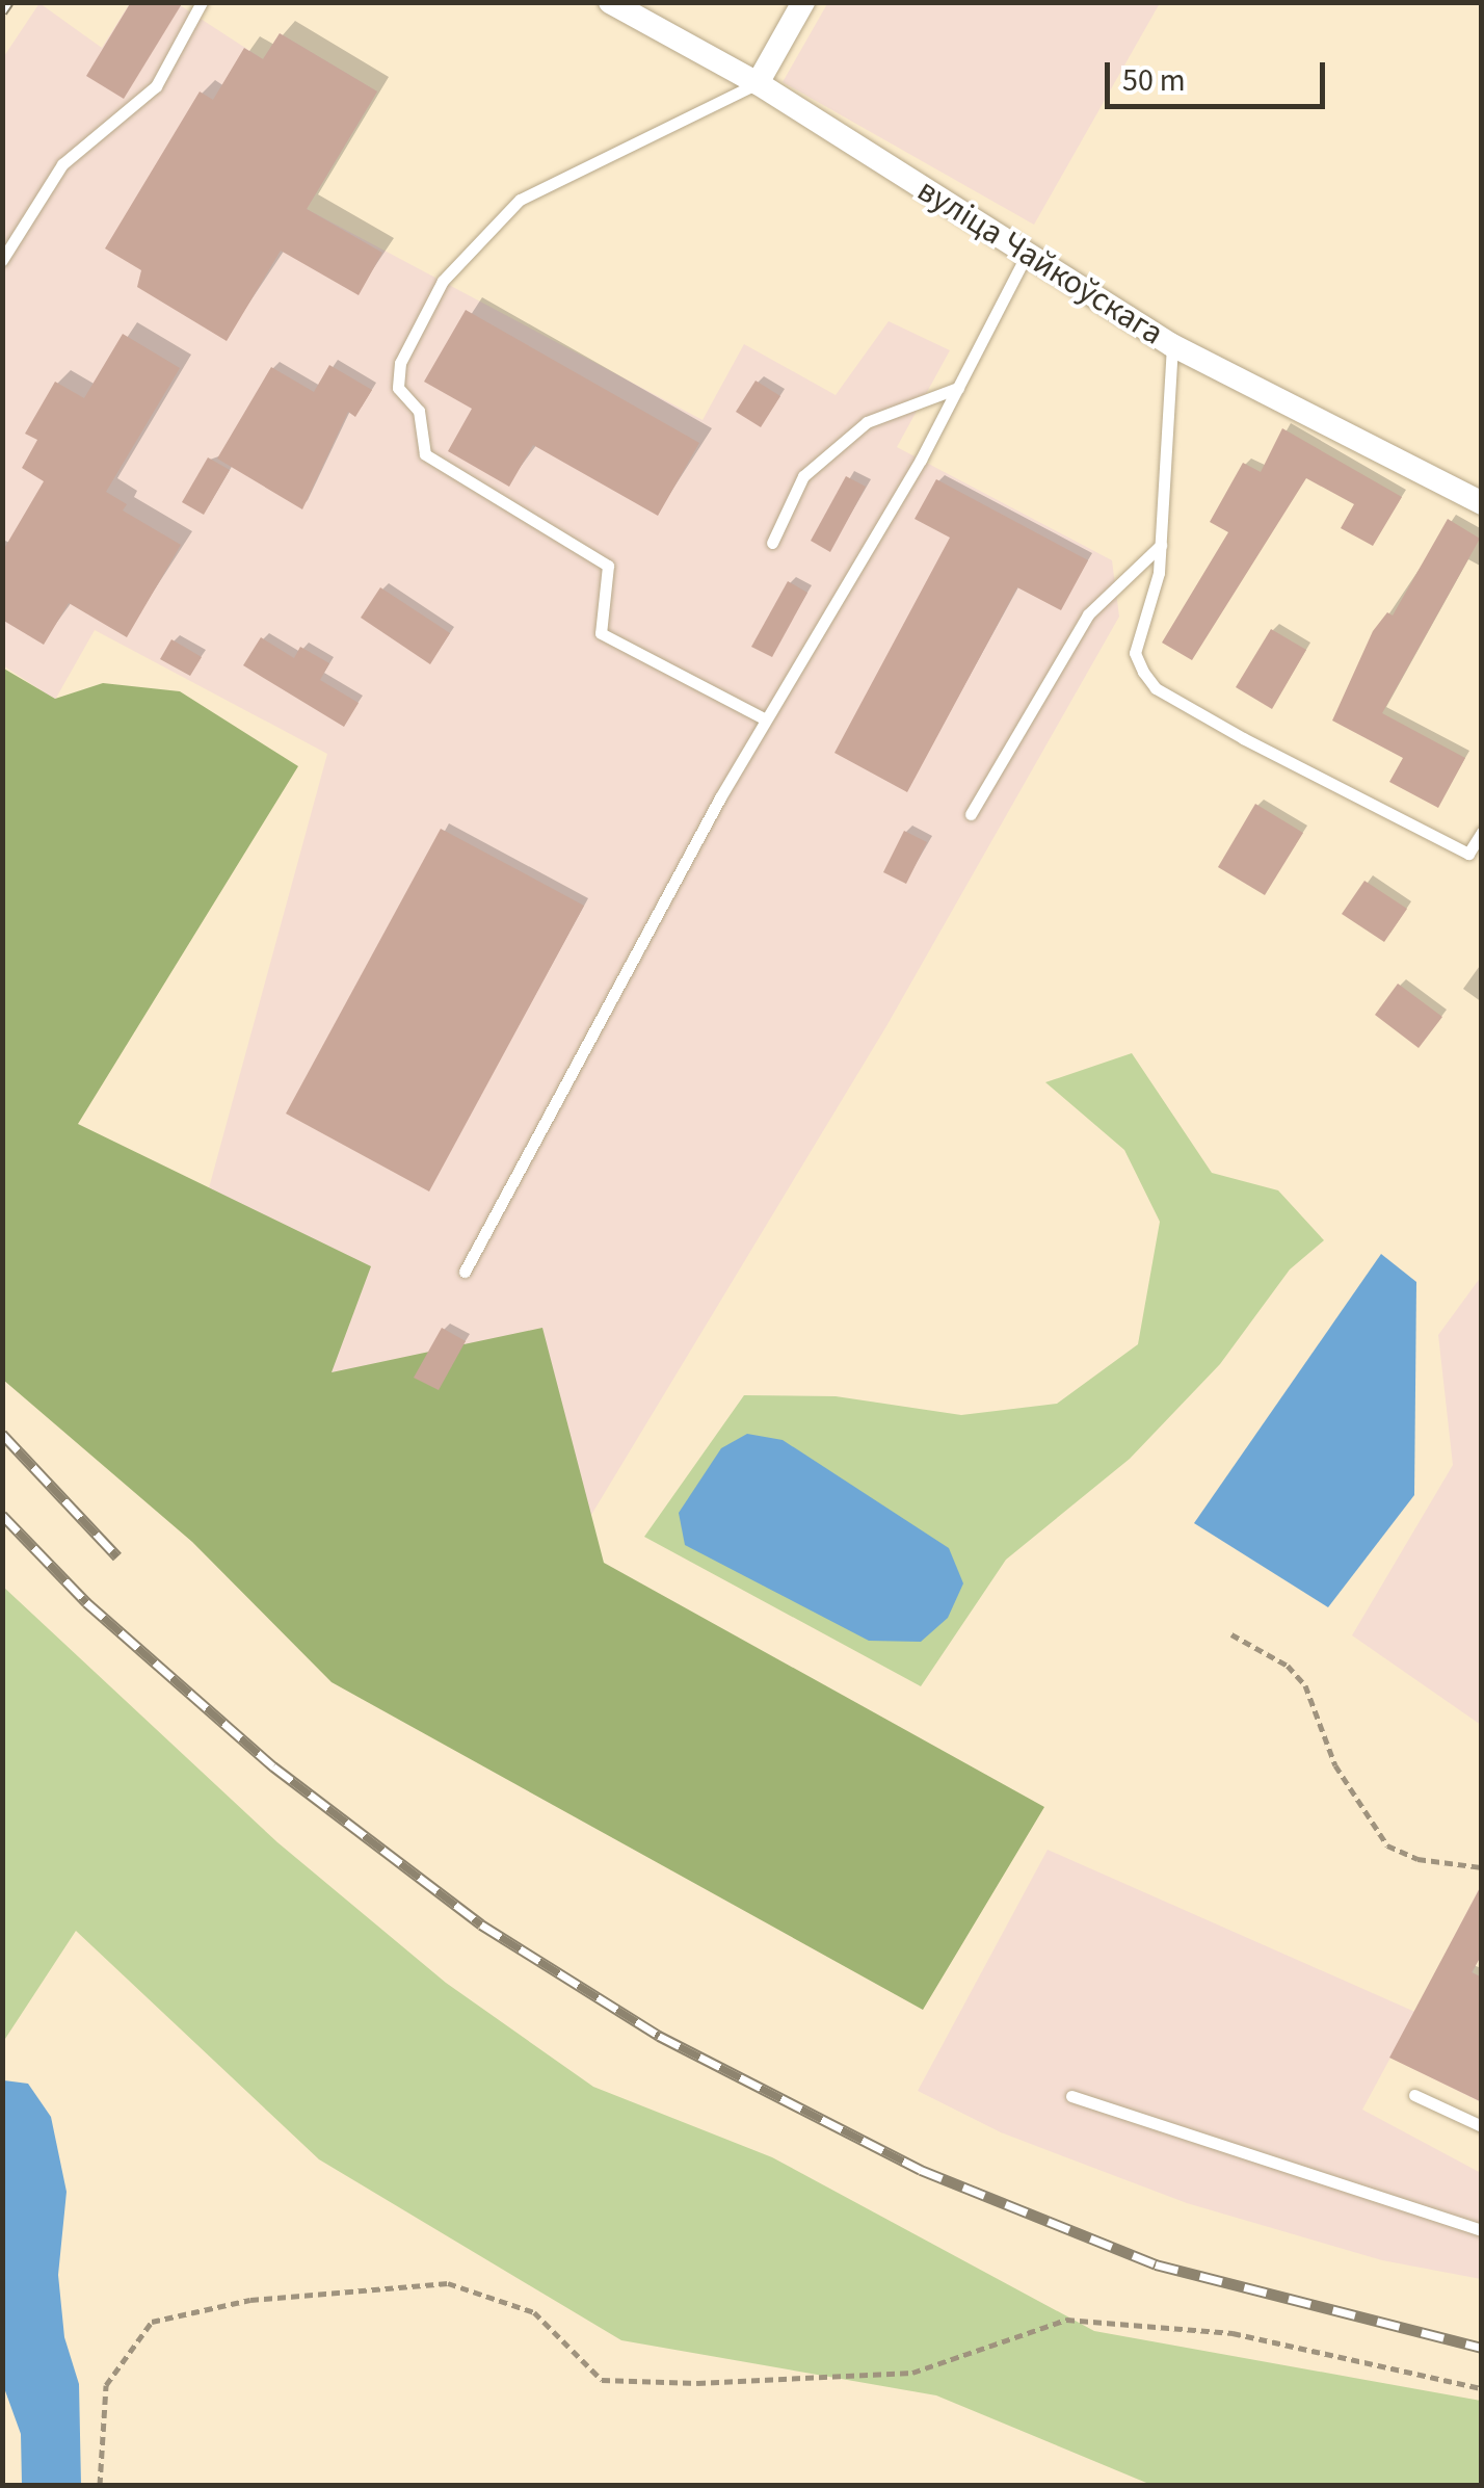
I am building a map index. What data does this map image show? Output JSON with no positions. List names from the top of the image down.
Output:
{
  "streets": {
    "street": ["вуліца Чайкоўскага"]
  },
  "scale_bar": "50 m"
}
